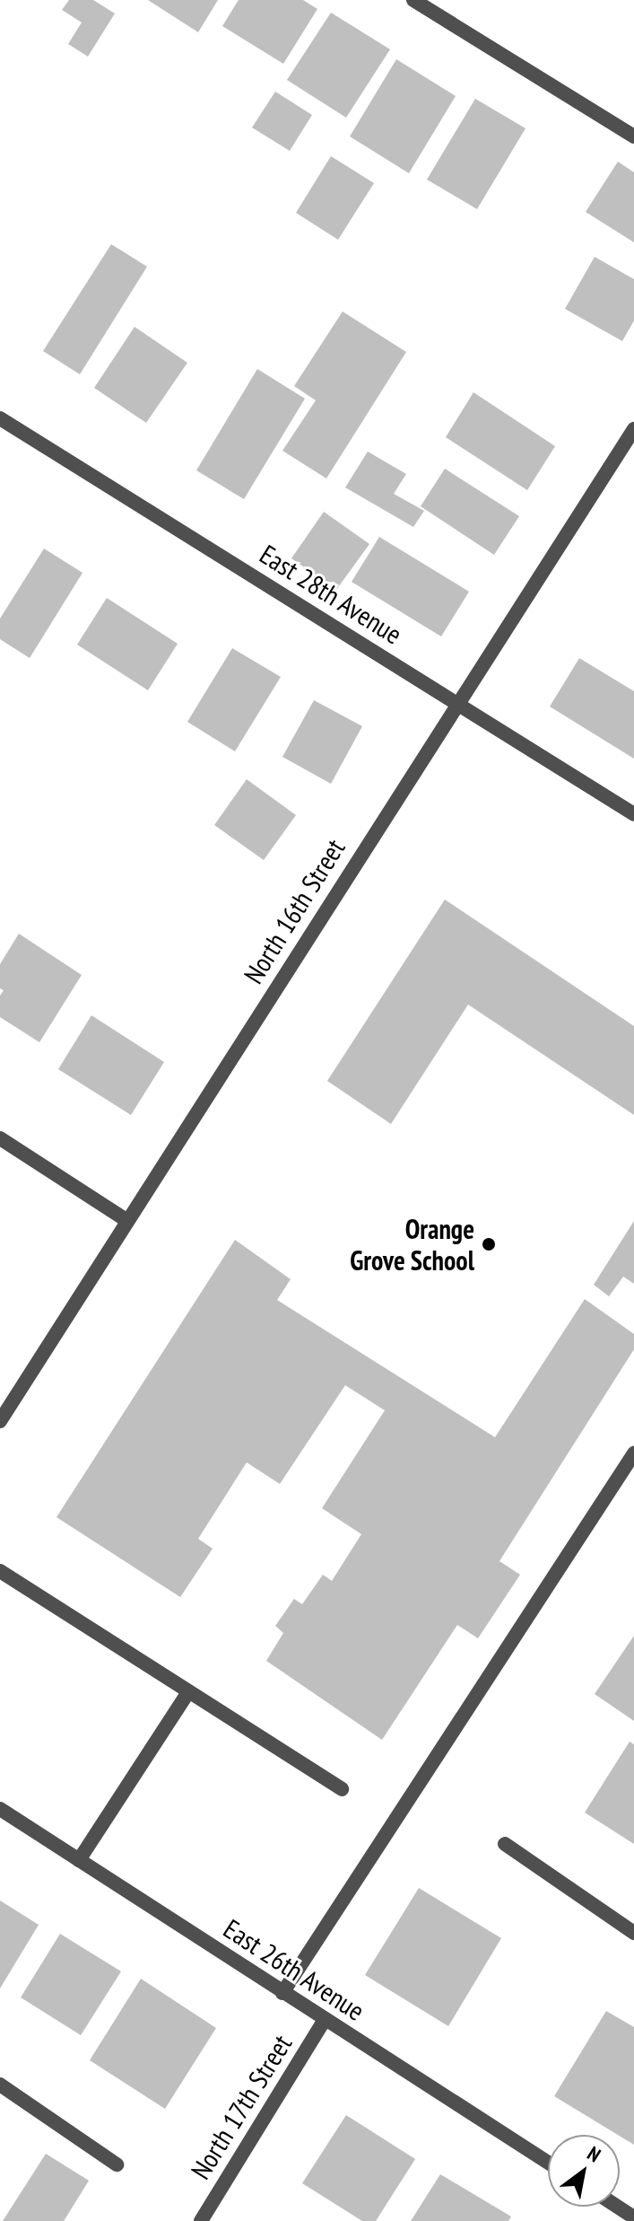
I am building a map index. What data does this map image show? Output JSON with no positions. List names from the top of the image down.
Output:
{
  "streets": {
    "street": [
      "East 28th Avenue",
      "North 16th Street",
      "East 26th Avenue",
      "North 17th Street"
    ]
  },
  "crossings": [
    ["East 28th Avenue", "North 16th Street"],
    ["East 26th Avenue", "North 17th Street"]
  ],
  "places": ["Orange Grove School"],
  "north": "top right"
}
